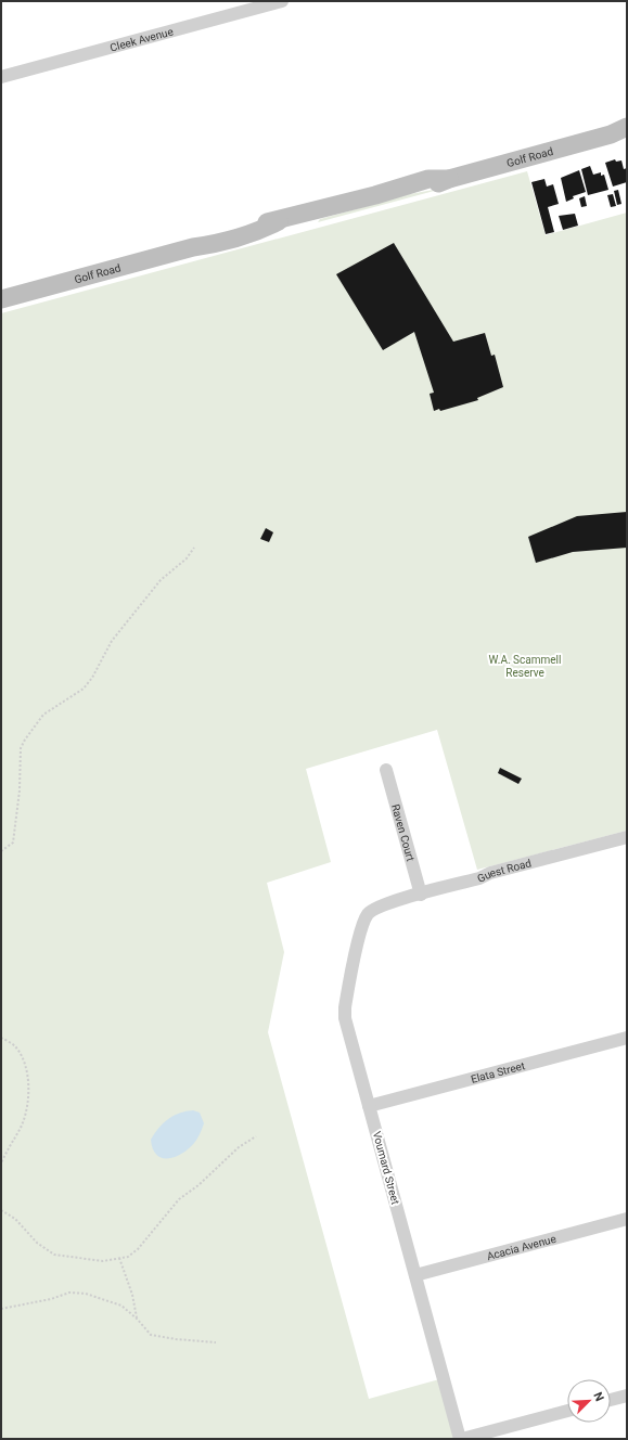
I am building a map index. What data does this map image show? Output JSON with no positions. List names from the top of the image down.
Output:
{
  "streets": {
    "street": [
      "Cleek Avenue",
      "Golf Road",
      "Raven Court",
      "Guest Road",
      "Elata Street",
      "Voumard Street",
      "Acacia Avenue"
    ]
  },
  "crossings": [
    ["Raven Court", "Guest Road"],
    ["Guest Road", "Voumard Street"],
    ["Elata Street", "Voumard Street"],
    ["Voumard Street", "Acacia Avenue"]
  ],
  "parks": ["W.A. Scammell Reserve"],
  "north": "top right"
}
